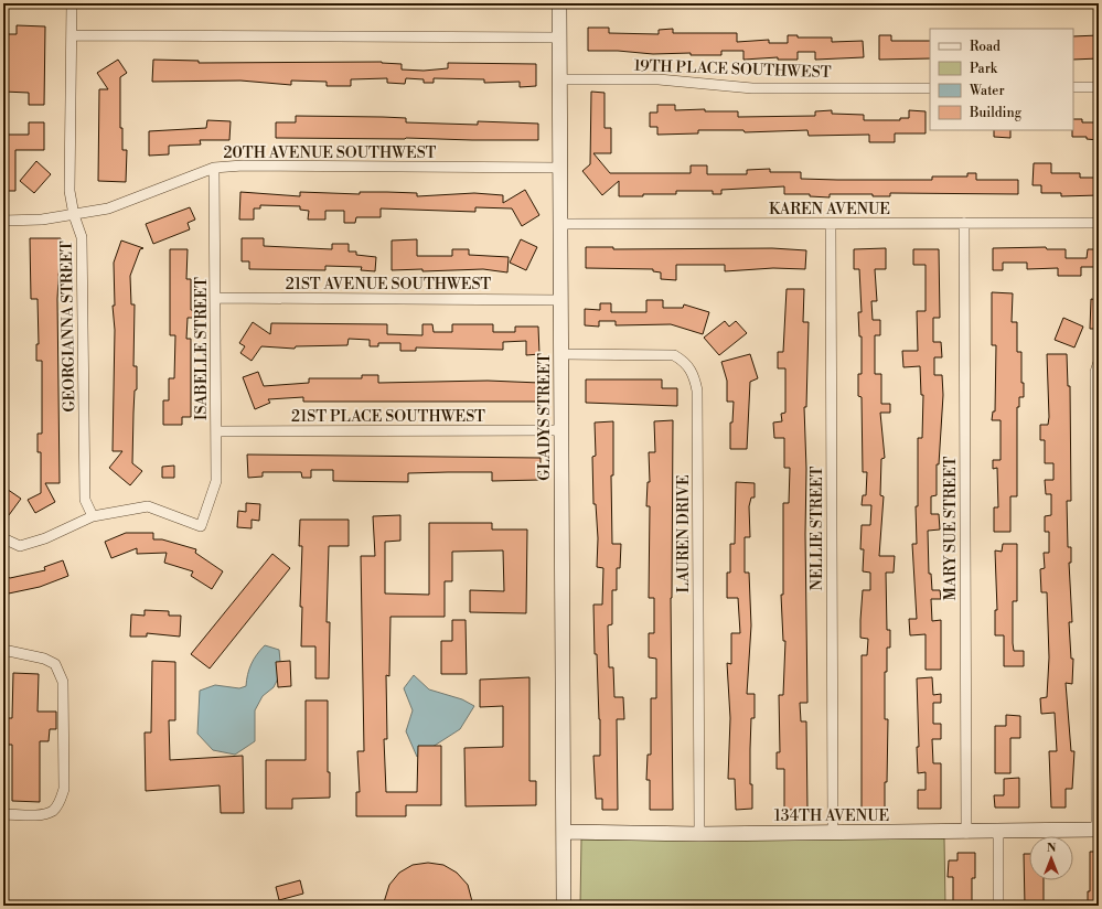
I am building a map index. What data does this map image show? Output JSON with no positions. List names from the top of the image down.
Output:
{
  "streets": {
    "street": [
      "19TH PLACE SOUTHWEST",
      "20TH AVENUE SOUTHWEST",
      "KAREN AVENUE",
      "21ST AVENUE SOUTHWEST",
      "GEORGIANNA STREET",
      "ISABELLE STREET",
      "21ST PLACE SOUTHWEST",
      "GLADYS STREET",
      "NELLIE STREET",
      "MARY SUE STREET",
      "LAUREN DRIVE",
      "134TH AVENUE"
    ]
  },
  "crossings": [
    ["19TH PLACE SOUTHWEST", "GLADYS STREET"],
    ["20TH AVENUE SOUTHWEST", "GEORGIANNA STREET"],
    ["20TH AVENUE SOUTHWEST", "ISABELLE STREET"],
    ["20TH AVENUE SOUTHWEST", "GLADYS STREET"],
    ["KAREN AVENUE", "GLADYS STREET"],
    ["KAREN AVENUE", "NELLIE STREET"],
    ["KAREN AVENUE", "MARY SUE STREET"],
    ["21ST AVENUE SOUTHWEST", "ISABELLE STREET"],
    ["21ST AVENUE SOUTHWEST", "GLADYS STREET"],
    ["GEORGIANNA STREET", "ISABELLE STREET"],
    ["ISABELLE STREET", "21ST PLACE SOUTHWEST"],
    ["21ST PLACE SOUTHWEST", "GLADYS STREET"],
    ["GLADYS STREET", "LAUREN DRIVE"],
    ["GLADYS STREET", "134TH AVENUE"],
    ["NELLIE STREET", "134TH AVENUE"],
    ["MARY SUE STREET", "134TH AVENUE"],
    ["LAUREN DRIVE", "134TH AVENUE"]
  ],
  "legend": [
    "Road",
    "Park",
    "Water",
    "Building"
  ],
  "north": "top"
}
